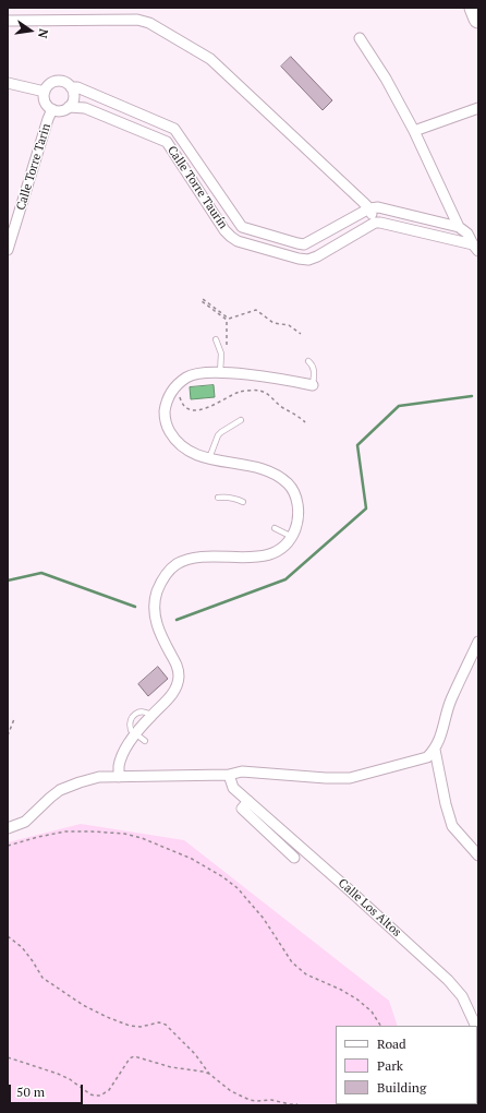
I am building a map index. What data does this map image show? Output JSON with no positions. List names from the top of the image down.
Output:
{
  "streets": {
    "street": ["Calle Torre Tarin", "Calle Torre Taurín", "Calle Los Altos"]
  },
  "crossings": [
    ["Calle Torre Tarin", "Calle Torre Taurín"]
  ],
  "legend": ["Road", "Park", "Building"],
  "scale_bar": "50 m",
  "north": "right"
}
